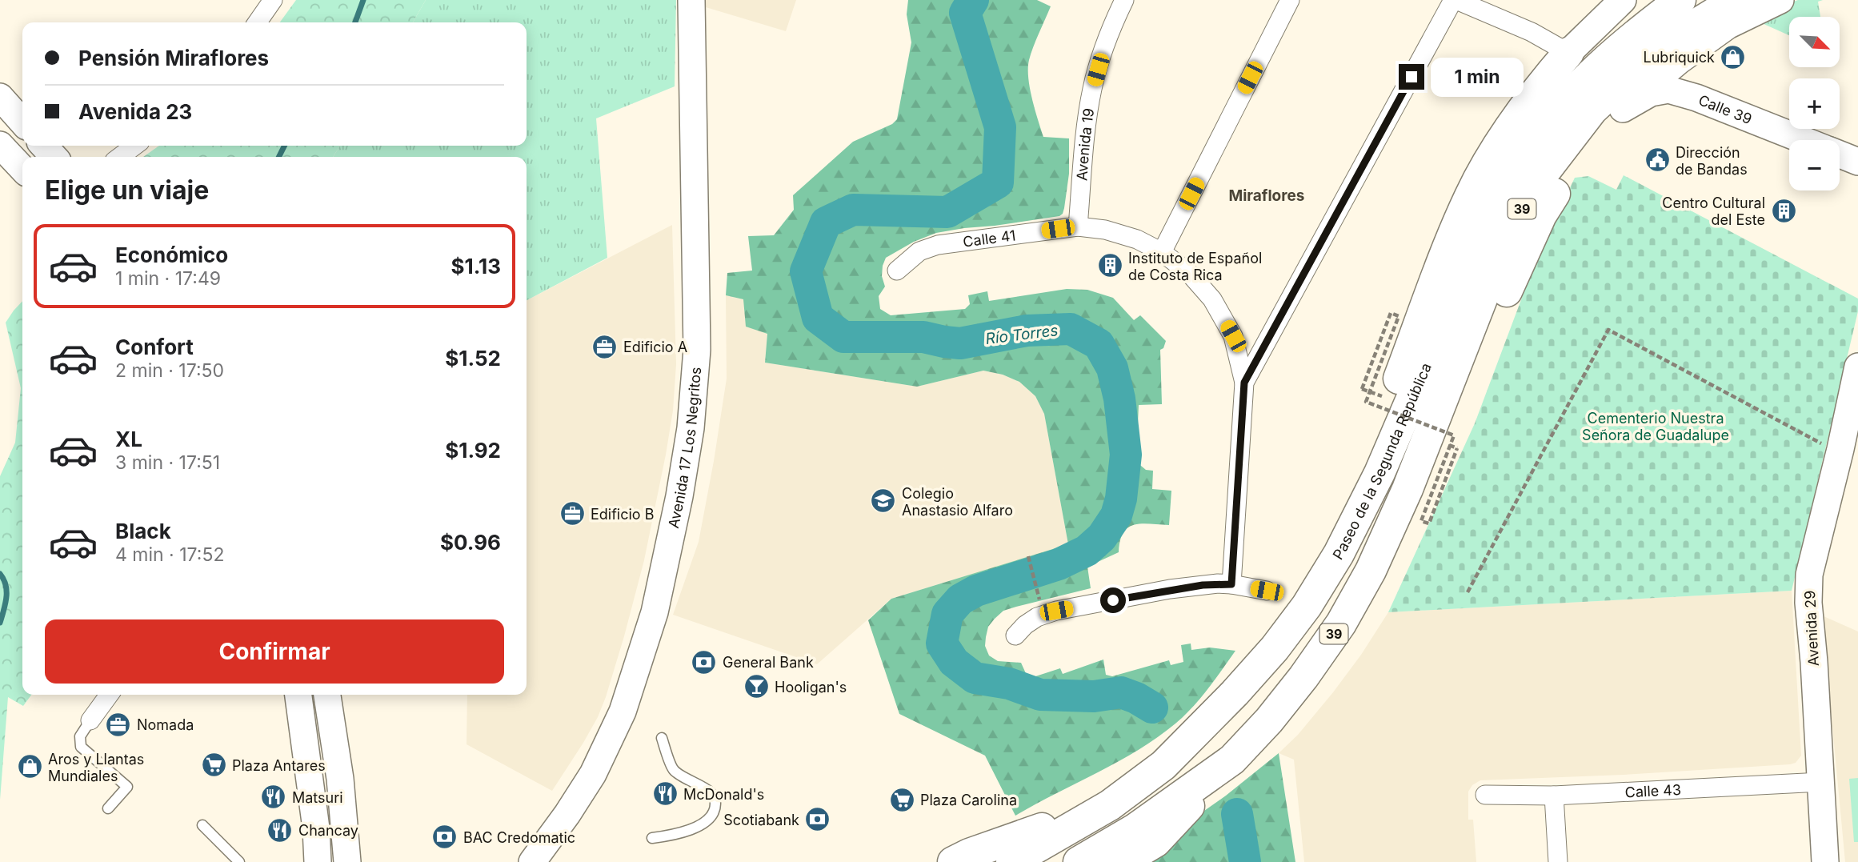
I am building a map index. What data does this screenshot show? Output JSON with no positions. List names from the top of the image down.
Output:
{
  "streets": {
    "highway": ["39", "Paseo de la Segunda República"],
    "street": [
      "Calle 39",
      "Avenida 19",
      "Calle 41",
      "Avenida 17 Los Negritos",
      "Avenida 29",
      "Calle 43"
    ]
  },
  "crossings": [
    ["Avenida 19", "Calle 41"],
    ["Avenida 29", "Calle 43"]
  ],
  "districts": ["Miraflores"],
  "water": ["Río Torres"],
  "parks": ["Cementerio Nuestra Señora de Guadalupe"],
  "places": {
    "shop": ["Lubriquick", "Aros y Llantas Mundiales"],
    "public building": ["Dirección de Bandas"],
    "building": ["Centro Cultural del Este", "Instituto de Español de Costa Rica"],
    "office": ["Edificio A", "Edificio B", "Nomada"],
    "school or university": ["Colegio Anastasio Alfaro"],
    "bank": ["General Bank", "Scotiabank", "BAC Credomatic"],
    "bar": ["Hooligan's"],
    "supermarket": ["Plaza Antares", "Plaza Carolina"],
    "restaurant": ["McDonald's", "Matsuri", "Chancay"]
  },
  "north": "bottom right",
  "page": {
    "map_buttons": ["+", "−"],
    "banner": ["Pensión Miraflores", "Avenida 23"],
    "bubble": "1 min",
    "heading": "Elige un viaje",
    "list": [
      {
        "name": "Económico",
        "note": "1 min · 17:49",
        "value": "$1.13"
      },
      {
        "name": "Confort",
        "note": "2 min · 17:50",
        "value": "$1.52"
      },
      {
        "name": "XL",
        "note": "3 min · 17:51",
        "value": "$1.92"
      },
      {
        "name": "Black",
        "note": "4 min · 17:52",
        "value": "$0.96"
      }
    ],
    "buttons": "Confirmar"
  }
}
